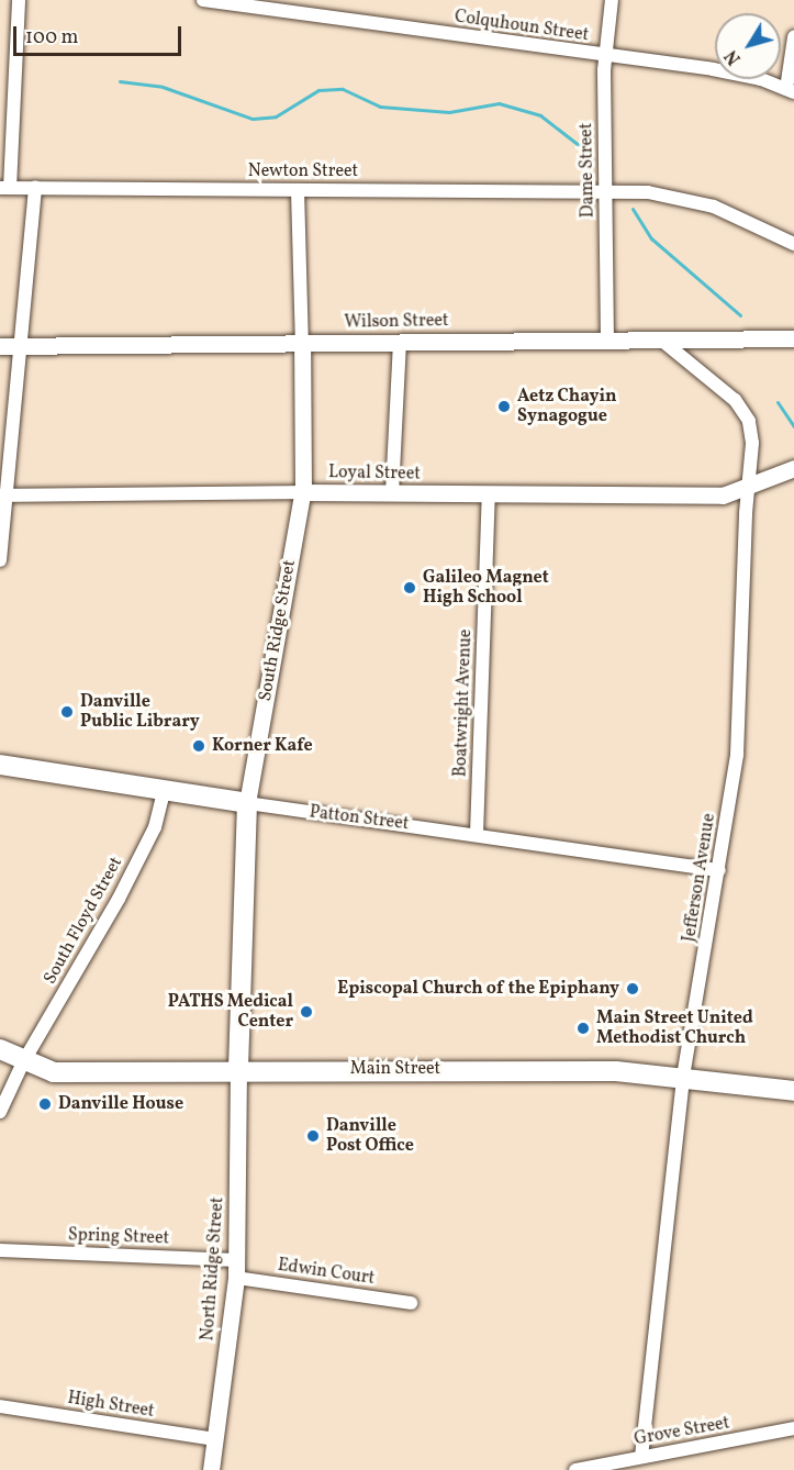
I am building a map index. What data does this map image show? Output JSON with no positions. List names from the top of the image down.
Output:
{
  "streets": {
    "main road": ["South Ridge Street", "Patton Street", "Main Street"],
    "street": [
      "Colquhoun Street",
      "Dame Street",
      "Newton Street",
      "Wilson Street",
      "Loyal Street",
      "Boatwright Avenue",
      "Jefferson Avenue",
      "South Floyd Street",
      "Spring Street",
      "North Ridge Street",
      "Edwin Court",
      "High Street",
      "Grove Street"
    ]
  },
  "crossings": [
    ["Colquhoun Street", "Dame Street"],
    ["Dame Street", "Newton Street"],
    ["Dame Street", "Wilson Street"],
    ["Newton Street", "South Ridge Street"],
    ["Wilson Street", "South Ridge Street"],
    ["Wilson Street", "Jefferson Avenue"],
    ["Loyal Street", "South Ridge Street"],
    ["Loyal Street", "Boatwright Avenue"],
    ["Loyal Street", "Jefferson Avenue"],
    ["South Ridge Street", "Patton Street"],
    ["South Ridge Street", "Main Street"],
    ["South Ridge Street", "North Ridge Street"],
    ["Boatwright Avenue", "Patton Street"],
    ["Patton Street", "Jefferson Avenue"],
    ["Patton Street", "South Floyd Street"],
    ["Jefferson Avenue", "Main Street"],
    ["Jefferson Avenue", "Grove Street"],
    ["South Floyd Street", "Main Street"],
    ["Main Street", "North Ridge Street"],
    ["Spring Street", "North Ridge Street"],
    ["North Ridge Street", "Edwin Court"],
    ["North Ridge Street", "High Street"]
  ],
  "places": [
    "Aetz Chayin Synagogue",
    "Galileo Magnet High School",
    "Danville Public Library",
    "Korner Kafe",
    "Episcopal Church of the Epiphany",
    "PATHS Medical Center",
    "Main Street United Methodist Church",
    "Danville House",
    "Danville Post Office"
  ],
  "scale_bar": "100 m",
  "north": "bottom left"
}
